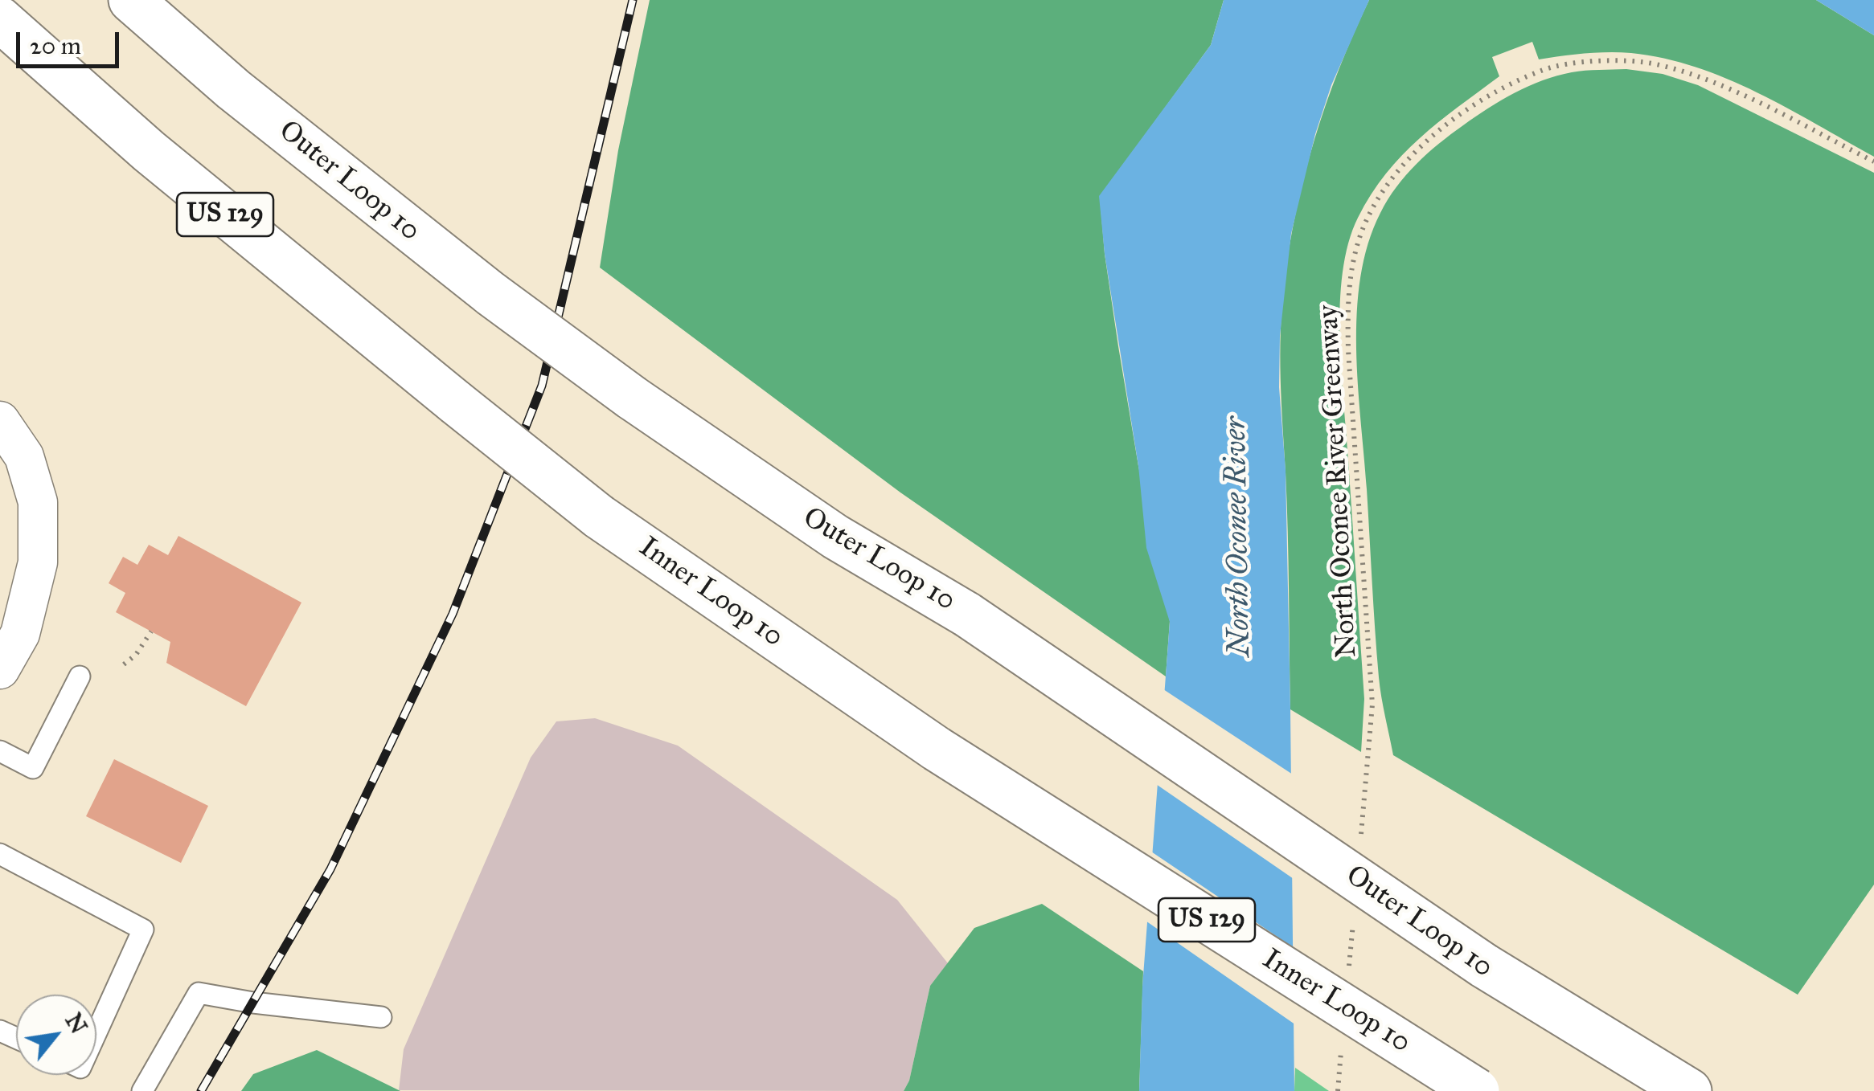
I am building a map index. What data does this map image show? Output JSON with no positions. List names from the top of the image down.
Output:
{
  "streets": {
    "highway": ["Outer Loop 10", "US 129", "Inner Loop 10"],
    "path": ["North Oconee River Greenway"]
  },
  "water": ["North Oconee River"],
  "scale_bar": "20 m",
  "north": "top right"
}
